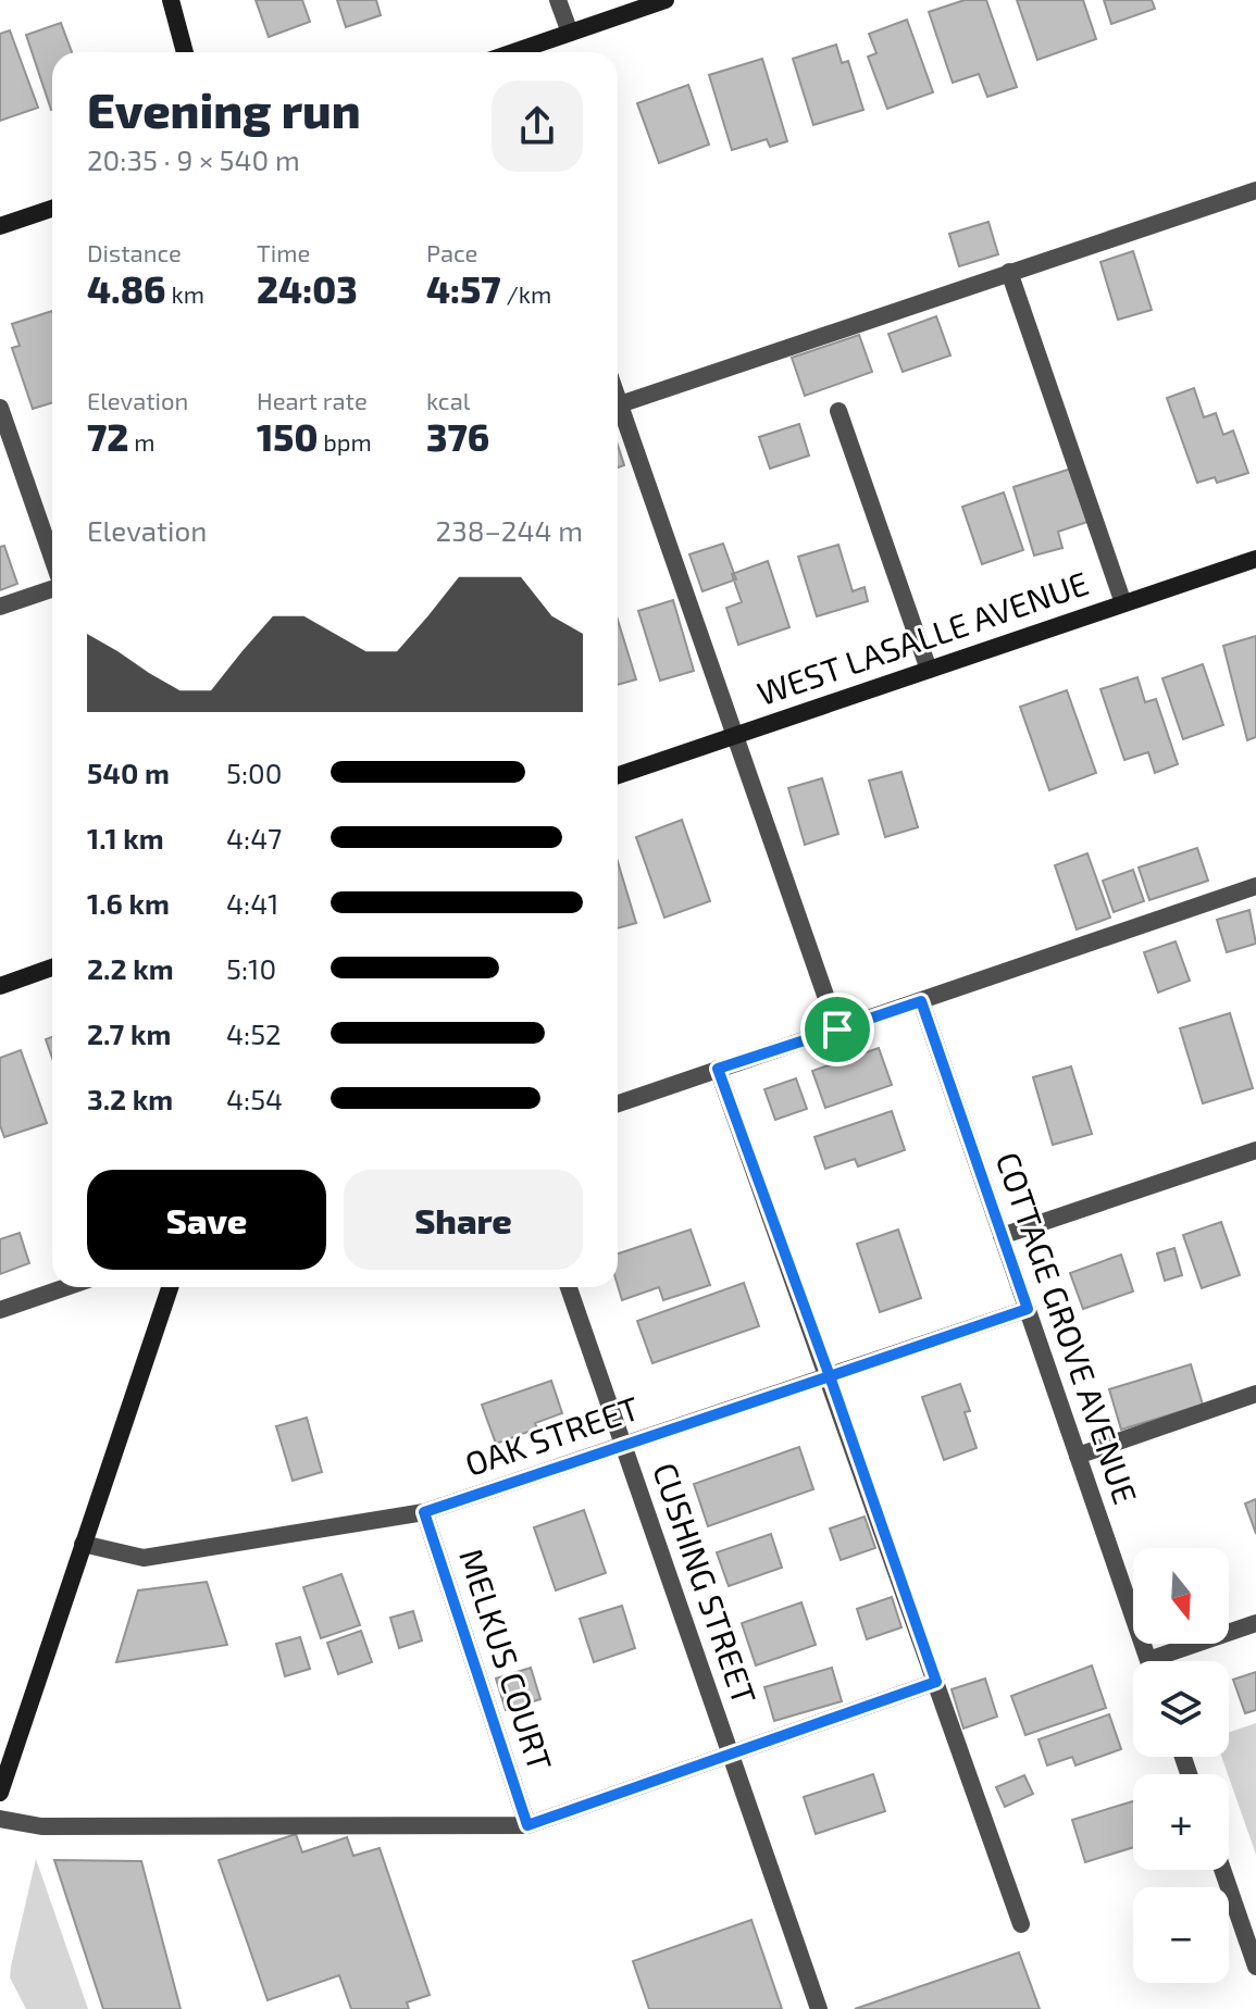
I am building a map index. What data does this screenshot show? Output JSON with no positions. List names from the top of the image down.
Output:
{
  "streets": {
    "street": [
      "WEST LASALLE AVENUE",
      "COTTAGE GROVE AVENUE",
      "OAK STREET",
      "CUSHING STREET",
      "MELKUS COURT"
    ]
  },
  "crossings": [
    ["COTTAGE GROVE AVENUE", "OAK STREET"],
    ["OAK STREET", "CUSHING STREET"],
    ["OAK STREET", "MELKUS COURT"]
  ],
  "north": "bottom",
  "page": {
    "heading": ["Evening run", "20:35 · 9 × 540 m"],
    "stats": [
      ["Distance", "4.86 km"],
      ["Time", "24:03"],
      ["Pace", "4:57 /km"],
      ["Elevation", "72 m"],
      ["Heart rate", "150 bpm"],
      ["kcal", "376"]
    ],
    "chart": ["Elevation", "238–244 m"],
    "list": [
      {
        "name": "540 m",
        "note": "5:00"
      },
      {
        "name": "1.1 km",
        "note": "4:47"
      },
      {
        "name": "1.6 km",
        "note": "4:41"
      },
      {
        "name": "2.2 km",
        "note": "5:10"
      },
      {
        "name": "2.7 km",
        "note": "4:52"
      },
      {
        "name": "3.2 km",
        "note": "4:54"
      }
    ],
    "buttons": ["Save", "Share"],
    "map_buttons": ["+", "−"]
  }
}
